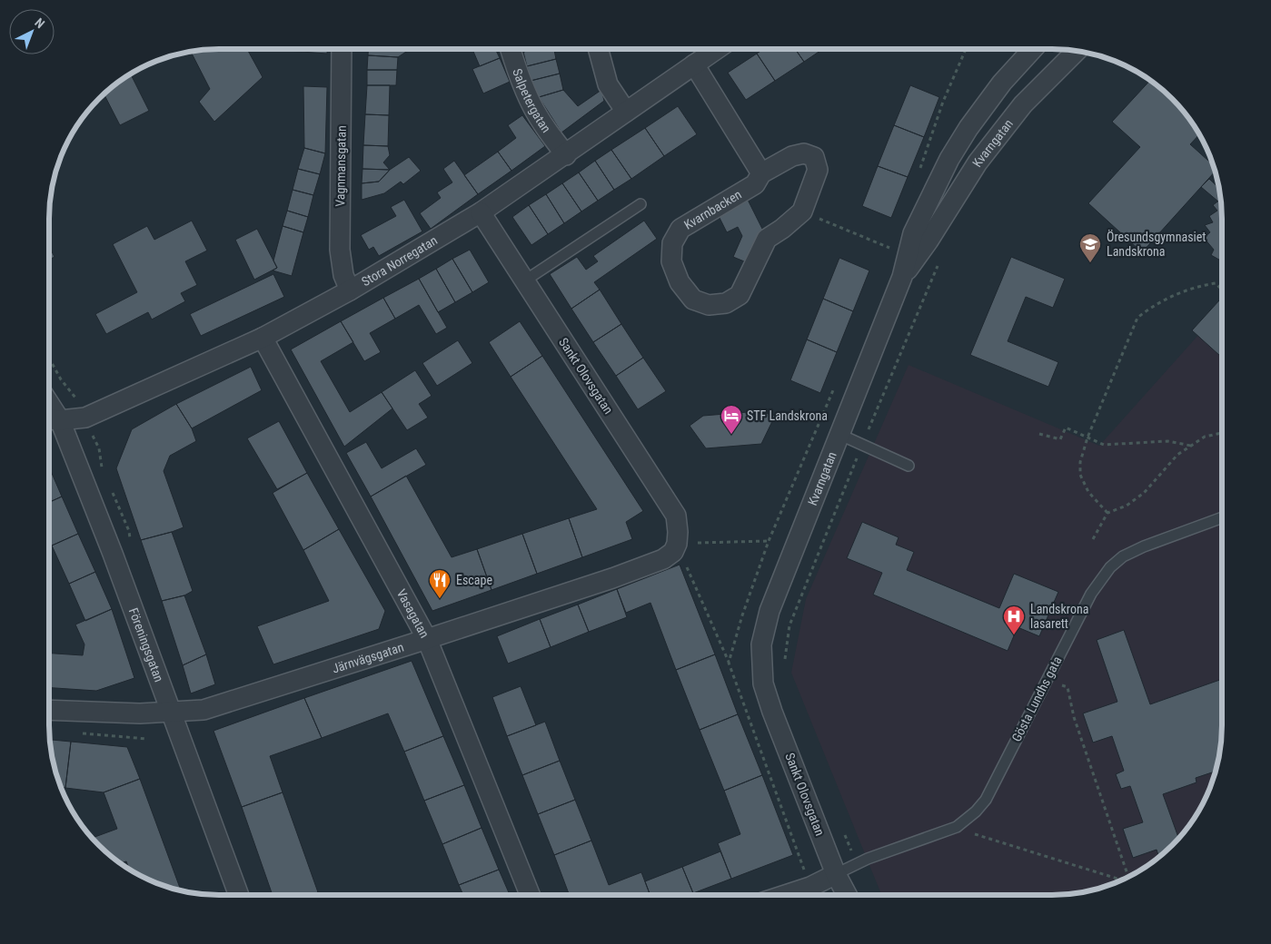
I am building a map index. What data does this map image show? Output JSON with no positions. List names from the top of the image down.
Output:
{
  "streets": {
    "street": [
      "Salpetergatan",
      "Kvarngatan",
      "Vagnmansgatan",
      "Kvarnbacken",
      "Stora Norregatan",
      "Sankt Olovsgatan",
      "Vasagatan",
      "Föreningsgatan",
      "Järnvägsgatan"
    ],
    "lane": ["Gösta Lundhs gata"]
  },
  "crossings": [
    ["Salpetergatan", "Stora Norregatan"],
    ["Kvarngatan", "Sankt Olovsgatan"],
    ["Vagnmansgatan", "Stora Norregatan"],
    ["Stora Norregatan", "Sankt Olovsgatan"],
    ["Stora Norregatan", "Vasagatan"],
    ["Stora Norregatan", "Föreningsgatan"],
    ["Sankt Olovsgatan", "Järnvägsgatan"],
    ["Sankt Olovsgatan", "Gösta Lundhs gata"],
    ["Vasagatan", "Järnvägsgatan"],
    ["Föreningsgatan", "Järnvägsgatan"]
  ],
  "places": {
    "school or university": ["Öresundsgymnasiet Landskrona"],
    "hotel": ["STF Landskrona"],
    "restaurant": ["Escape"],
    "hospital": ["Landskrona lasarett"]
  },
  "north": "top right"
}
